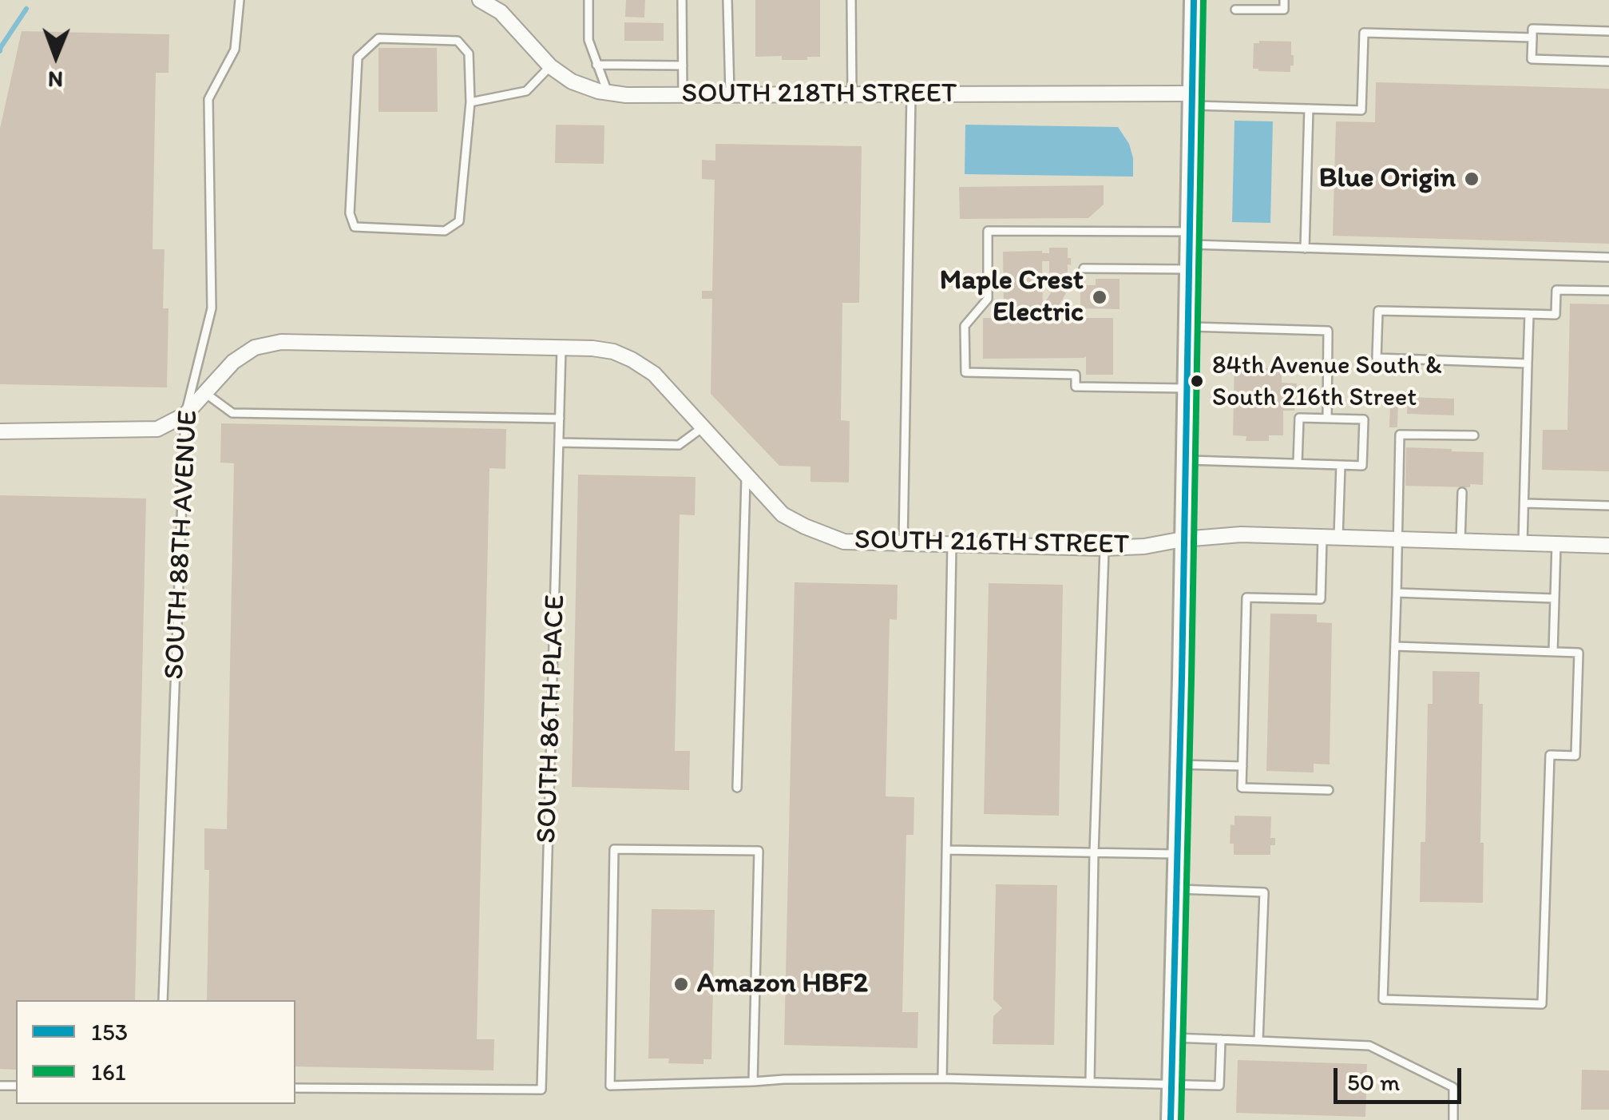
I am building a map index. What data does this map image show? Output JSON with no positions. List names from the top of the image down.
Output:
{
  "streets": {
    "street": ["SOUTH 218TH STREET", "SOUTH 216TH STREET"],
    "lane": ["SOUTH 88TH AVENUE", "SOUTH 86TH PLACE"]
  },
  "crossings": [
    ["SOUTH 216TH STREET", "SOUTH 88TH AVENUE"],
    ["SOUTH 216TH STREET", "SOUTH 86TH PLACE"]
  ],
  "places": [
    "Blue Origin",
    "Maple Crest Electric",
    "84th Avenue South & South 216th Street",
    "Amazon HBF2"
  ],
  "lines": ["transit line 153", "transit line 161"],
  "legend": ["153", "161"],
  "scale_bar": "50 m",
  "north": "bottom"
}
